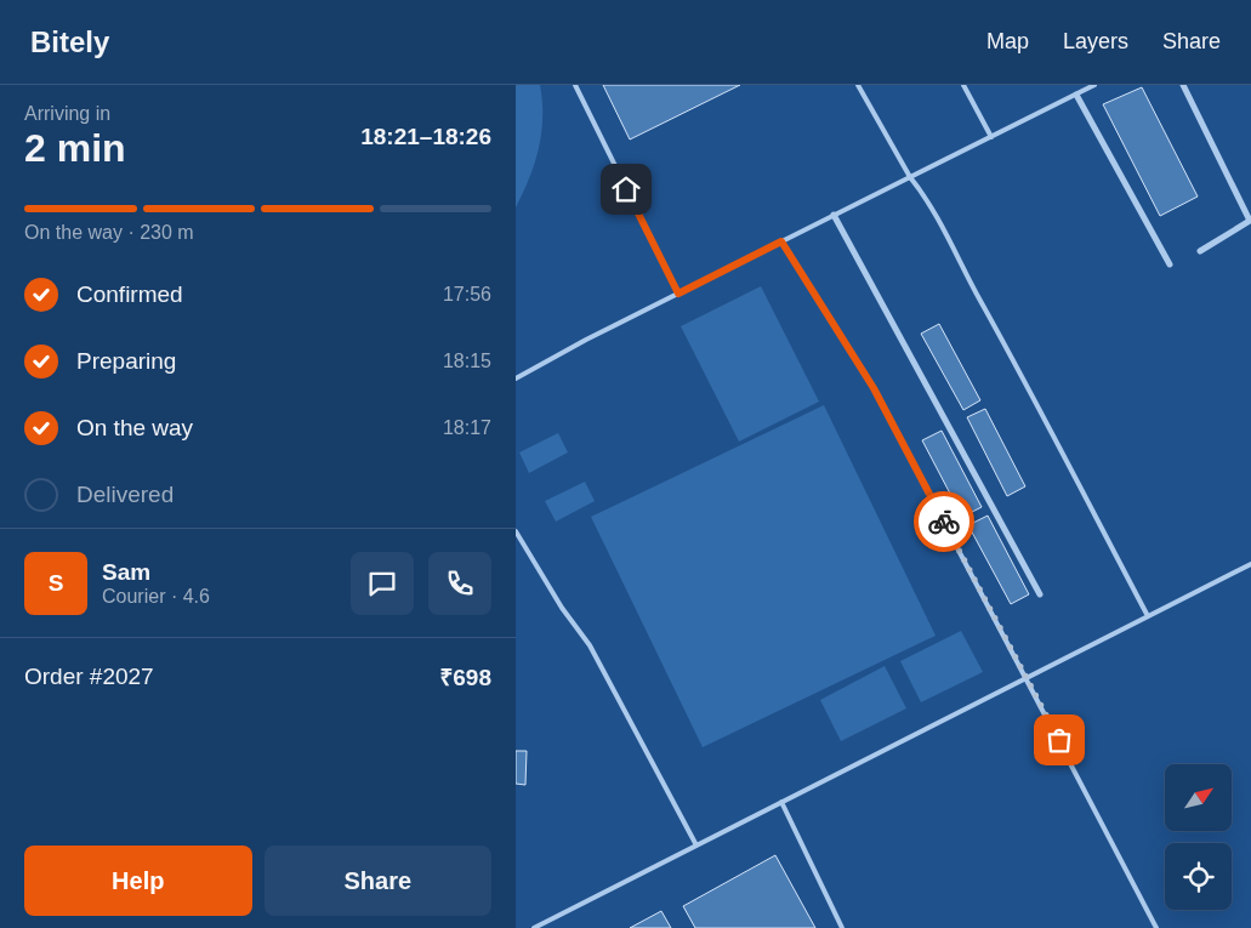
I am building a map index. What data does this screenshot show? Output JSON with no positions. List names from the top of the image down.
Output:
{
  "north": "top right",
  "page": {
    "header": "Bitely",
    "nav": ["Map", "Layers", "Share"],
    "heading": ["2 min", "Arriving in", "18:21–18:26"],
    "panel": [
      "Sam",
      "Courier · 4.6",
      "Order #2027",
      "₹698"
    ],
    "bar": "On the way · 230 m",
    "list": [
      ["Confirmed", "17:56"],
      ["Preparing", "18:15"],
      ["On the way", "18:17"],
      "Delivered"
    ],
    "round": "S",
    "buttons": ["Help", "Share"]
  }
}
